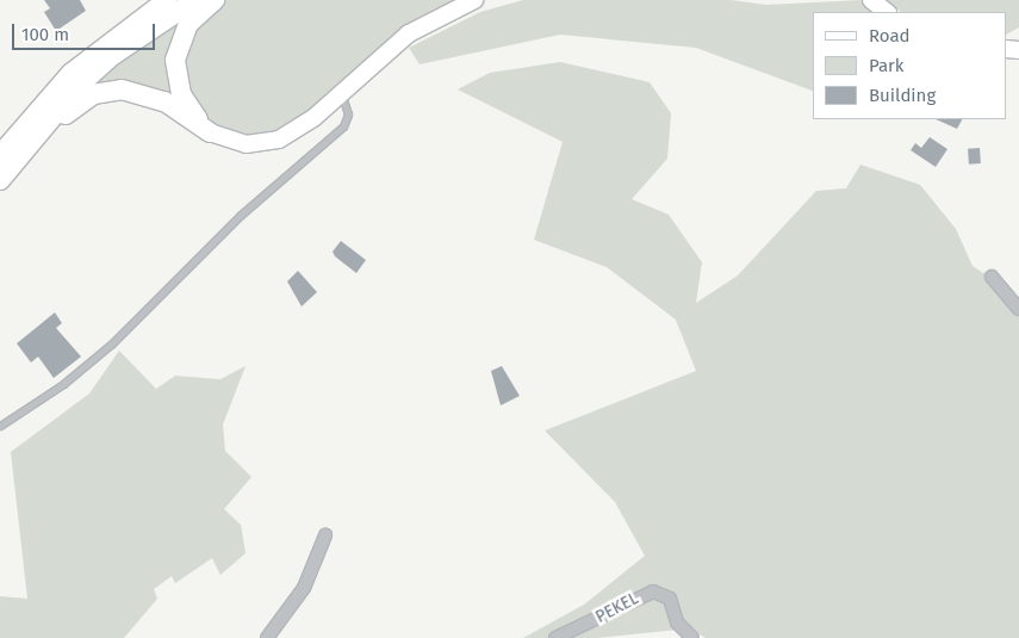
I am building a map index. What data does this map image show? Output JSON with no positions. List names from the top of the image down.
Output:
{
  "streets": {
    "street": ["PEKEL"]
  },
  "legend": ["Road", "Park", "Building"],
  "scale_bar": "100 m"
}
